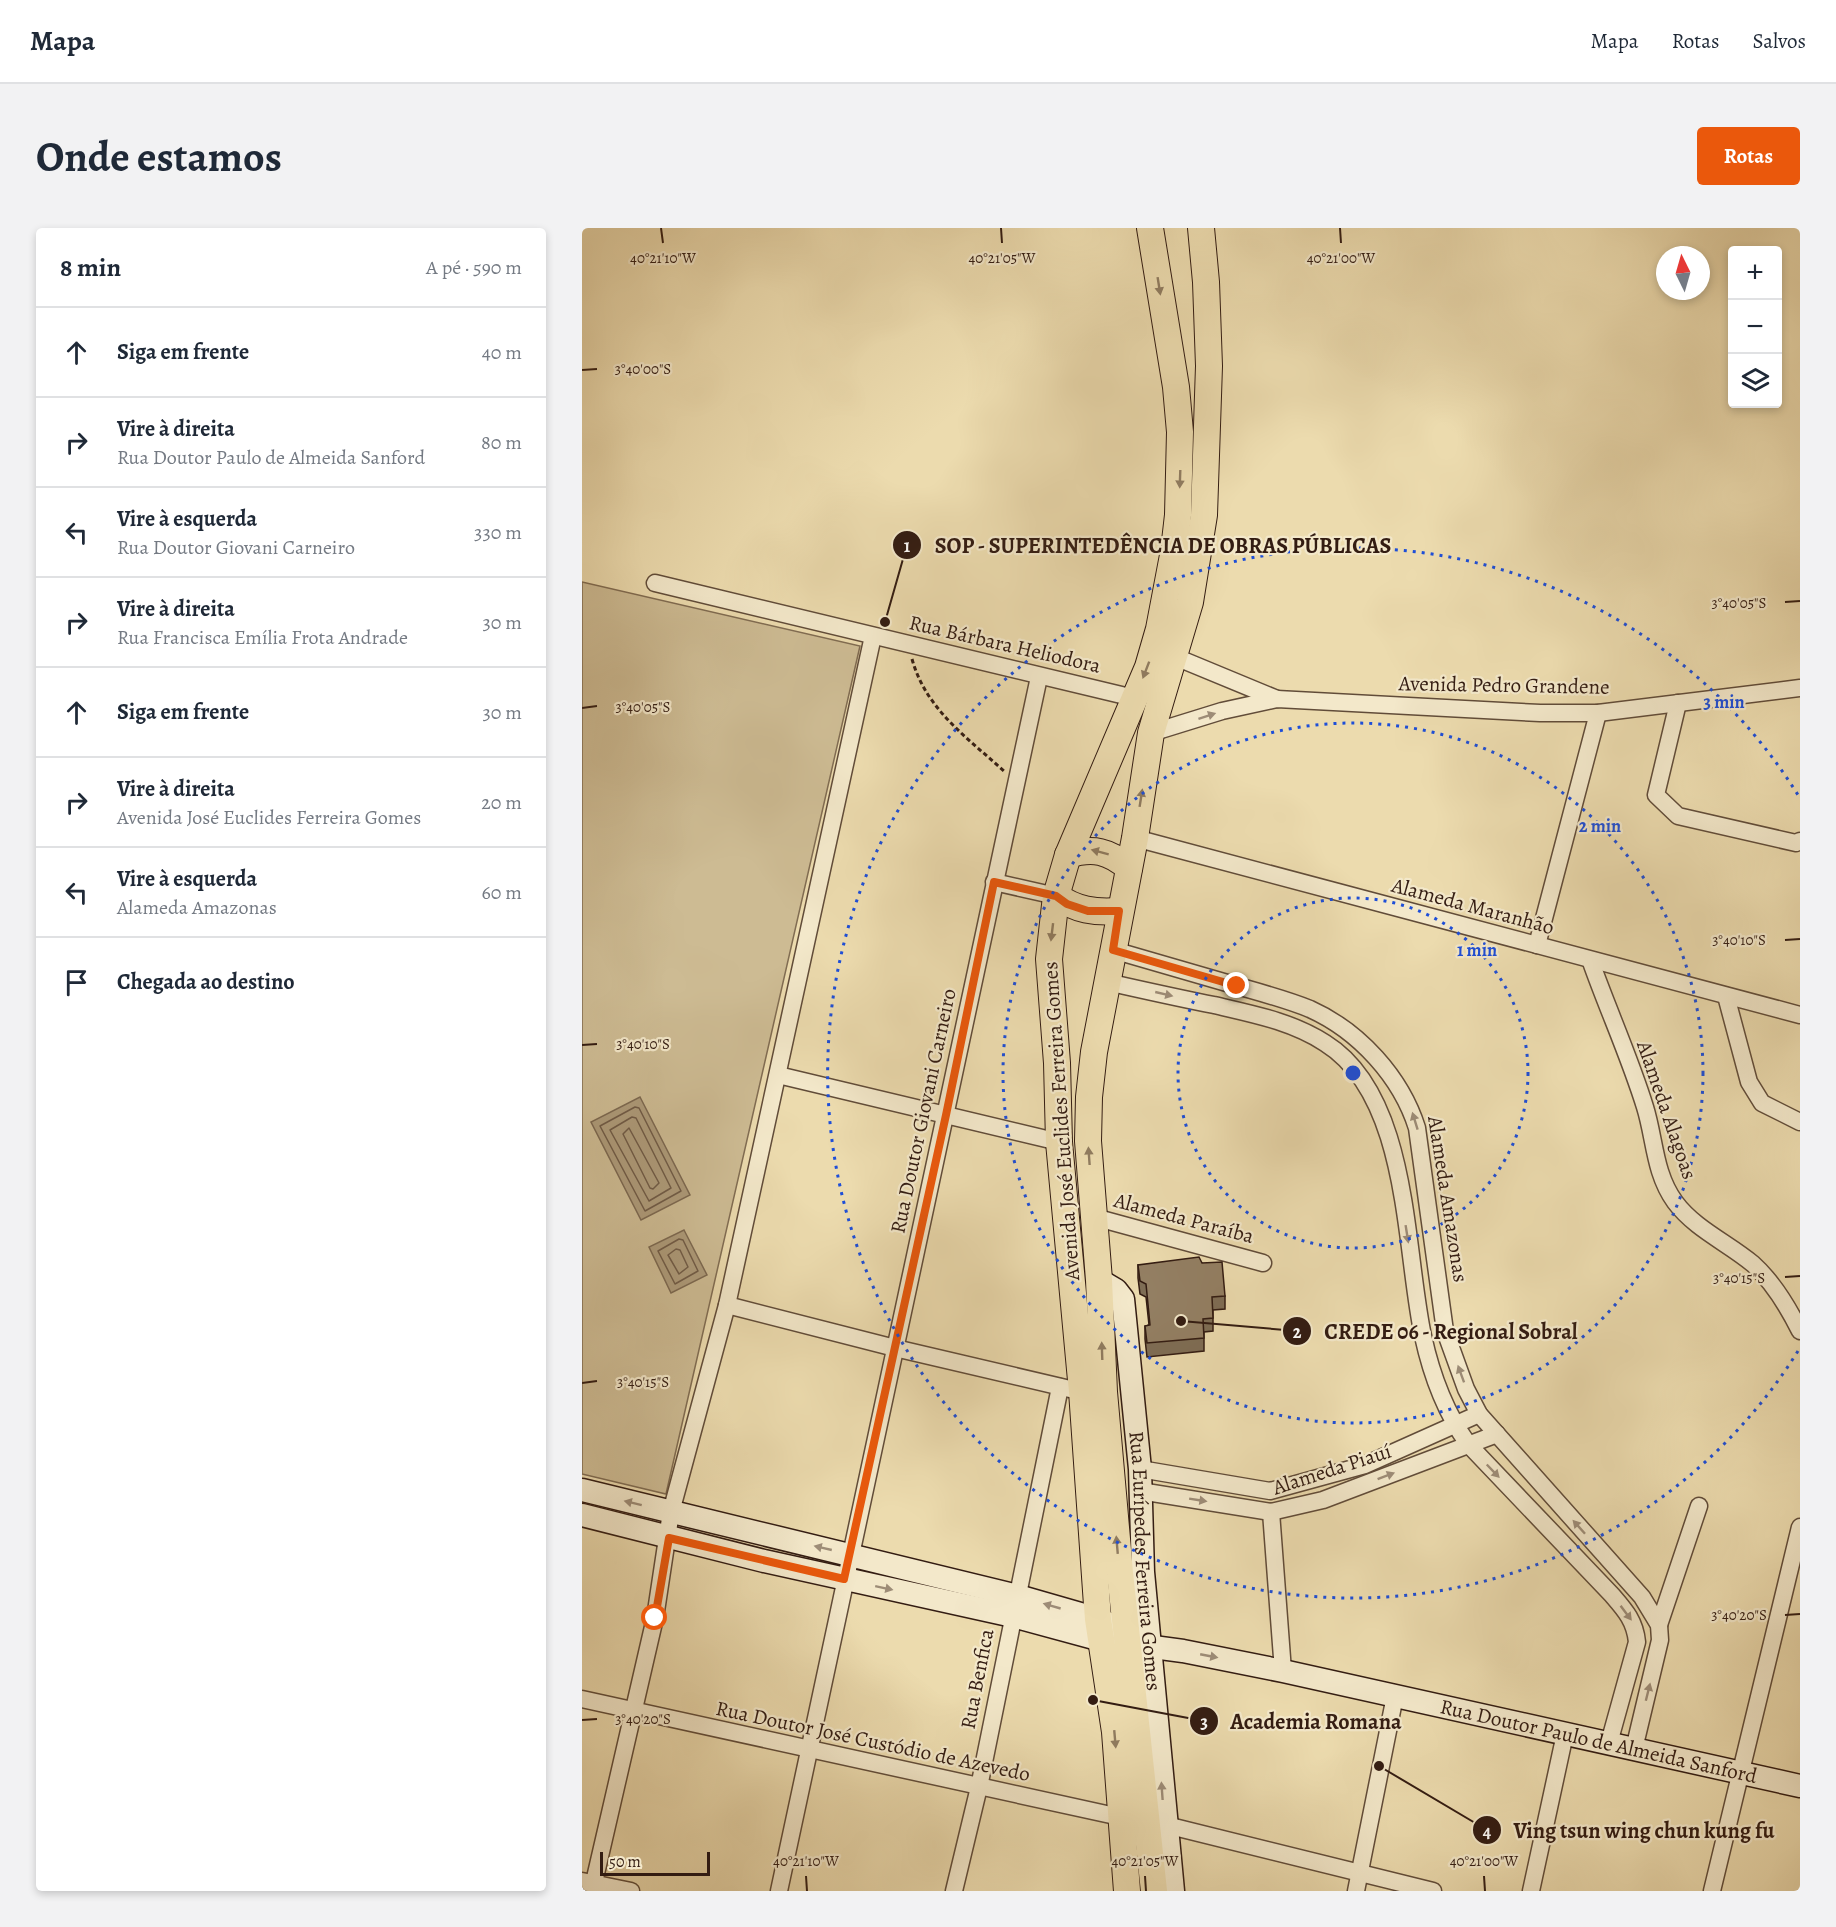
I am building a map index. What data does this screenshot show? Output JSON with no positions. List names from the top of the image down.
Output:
{
  "streets": {
    "main road": ["Avenida José Euclides Ferreira Gomes"],
    "street": [
      "Rua Bárbara Heliodora",
      "Avenida Pedro Grandene",
      "Alameda Maranhão",
      "Alameda Alagoas",
      "Rua Doutor Giovani Carneiro",
      "Alameda Amazonas",
      "Alameda Paraíba",
      "Alameda Piauí",
      "Rua Eurípedes Ferreira Gomes",
      "Rua Benfica",
      "Rua Doutor José Custódio de Azevedo",
      "Rua Doutor Paulo de Almeida Sanford"
    ]
  },
  "crossings": [
    ["Rua Bárbara Heliodora", "Rua Doutor Giovani Carneiro"],
    ["Rua Bárbara Heliodora", "Avenida José Euclides Ferreira Gomes"],
    ["Avenida Pedro Grandene", "Avenida José Euclides Ferreira Gomes"],
    ["Alameda Maranhão", "Alameda Alagoas"],
    ["Alameda Maranhão", "Avenida José Euclides Ferreira Gomes"],
    ["Rua Doutor Giovani Carneiro", "Rua Doutor José Custódio de Azevedo"],
    ["Rua Doutor Giovani Carneiro", "Rua Doutor Paulo de Almeida Sanford"],
    ["Avenida José Euclides Ferreira Gomes", "Alameda Amazonas"],
    ["Avenida José Euclides Ferreira Gomes", "Alameda Paraíba"],
    ["Avenida José Euclides Ferreira Gomes", "Rua Eurípedes Ferreira Gomes"],
    ["Avenida José Euclides Ferreira Gomes", "Rua Benfica"],
    ["Avenida José Euclides Ferreira Gomes", "Rua Doutor José Custódio de Azevedo"],
    ["Avenida José Euclides Ferreira Gomes", "Rua Doutor Paulo de Almeida Sanford"],
    ["Alameda Amazonas", "Alameda Piauí"],
    ["Alameda Piauí", "Rua Eurípedes Ferreira Gomes"],
    ["Rua Benfica", "Rua Doutor José Custódio de Azevedo"],
    ["Rua Benfica", "Rua Doutor Paulo de Almeida Sanford"]
  ],
  "places": [
    "SOP - SUPERINTEDÊNCIA DE OBRAS PÚBLICAS",
    "CREDE 06 - Regional Sobral",
    "Academia Romana",
    "Ving tsun wing chun kung fu"
  ],
  "scale_bar": "50 m",
  "north": "top",
  "page": {
    "header": "Mapa",
    "nav": ["Mapa", "Rotas", "Salvos"],
    "buttons": "Rotas",
    "title": "Onde estamos",
    "heading": ["8 min", "A pé · 590 m"],
    "map_buttons": ["+", "−"],
    "list": [
      ["Siga em frente", "40 m"],
      ["Vire à direita", "Rua Doutor Paulo de Almeida Sanford", "80 m"],
      ["Vire à esquerda", "Rua Doutor Giovani Carneiro", "330 m"],
      ["Vire à direita", "Rua Francisca Emília Frota Andrade", "30 m"],
      ["Siga em frente", "30 m"],
      ["Vire à direita", "Avenida José Euclides Ferreira Gomes", "20 m"],
      ["Vire à esquerda", "Alameda Amazonas", "60 m"],
      "Chegada ao destino"
    ],
    "scale": "50 m"
  },
  "coordinates": [
    "40°21'10\"W",
    "40°21'05\"W",
    "40°21'00\"W",
    "3°40'00\"S",
    "3°40'05\"S",
    "3°40'10\"S",
    "3°40'15\"S",
    "3°40'20\"S"
  ],
  "rings": ["3 min", "2 min", "1 min"]
}
